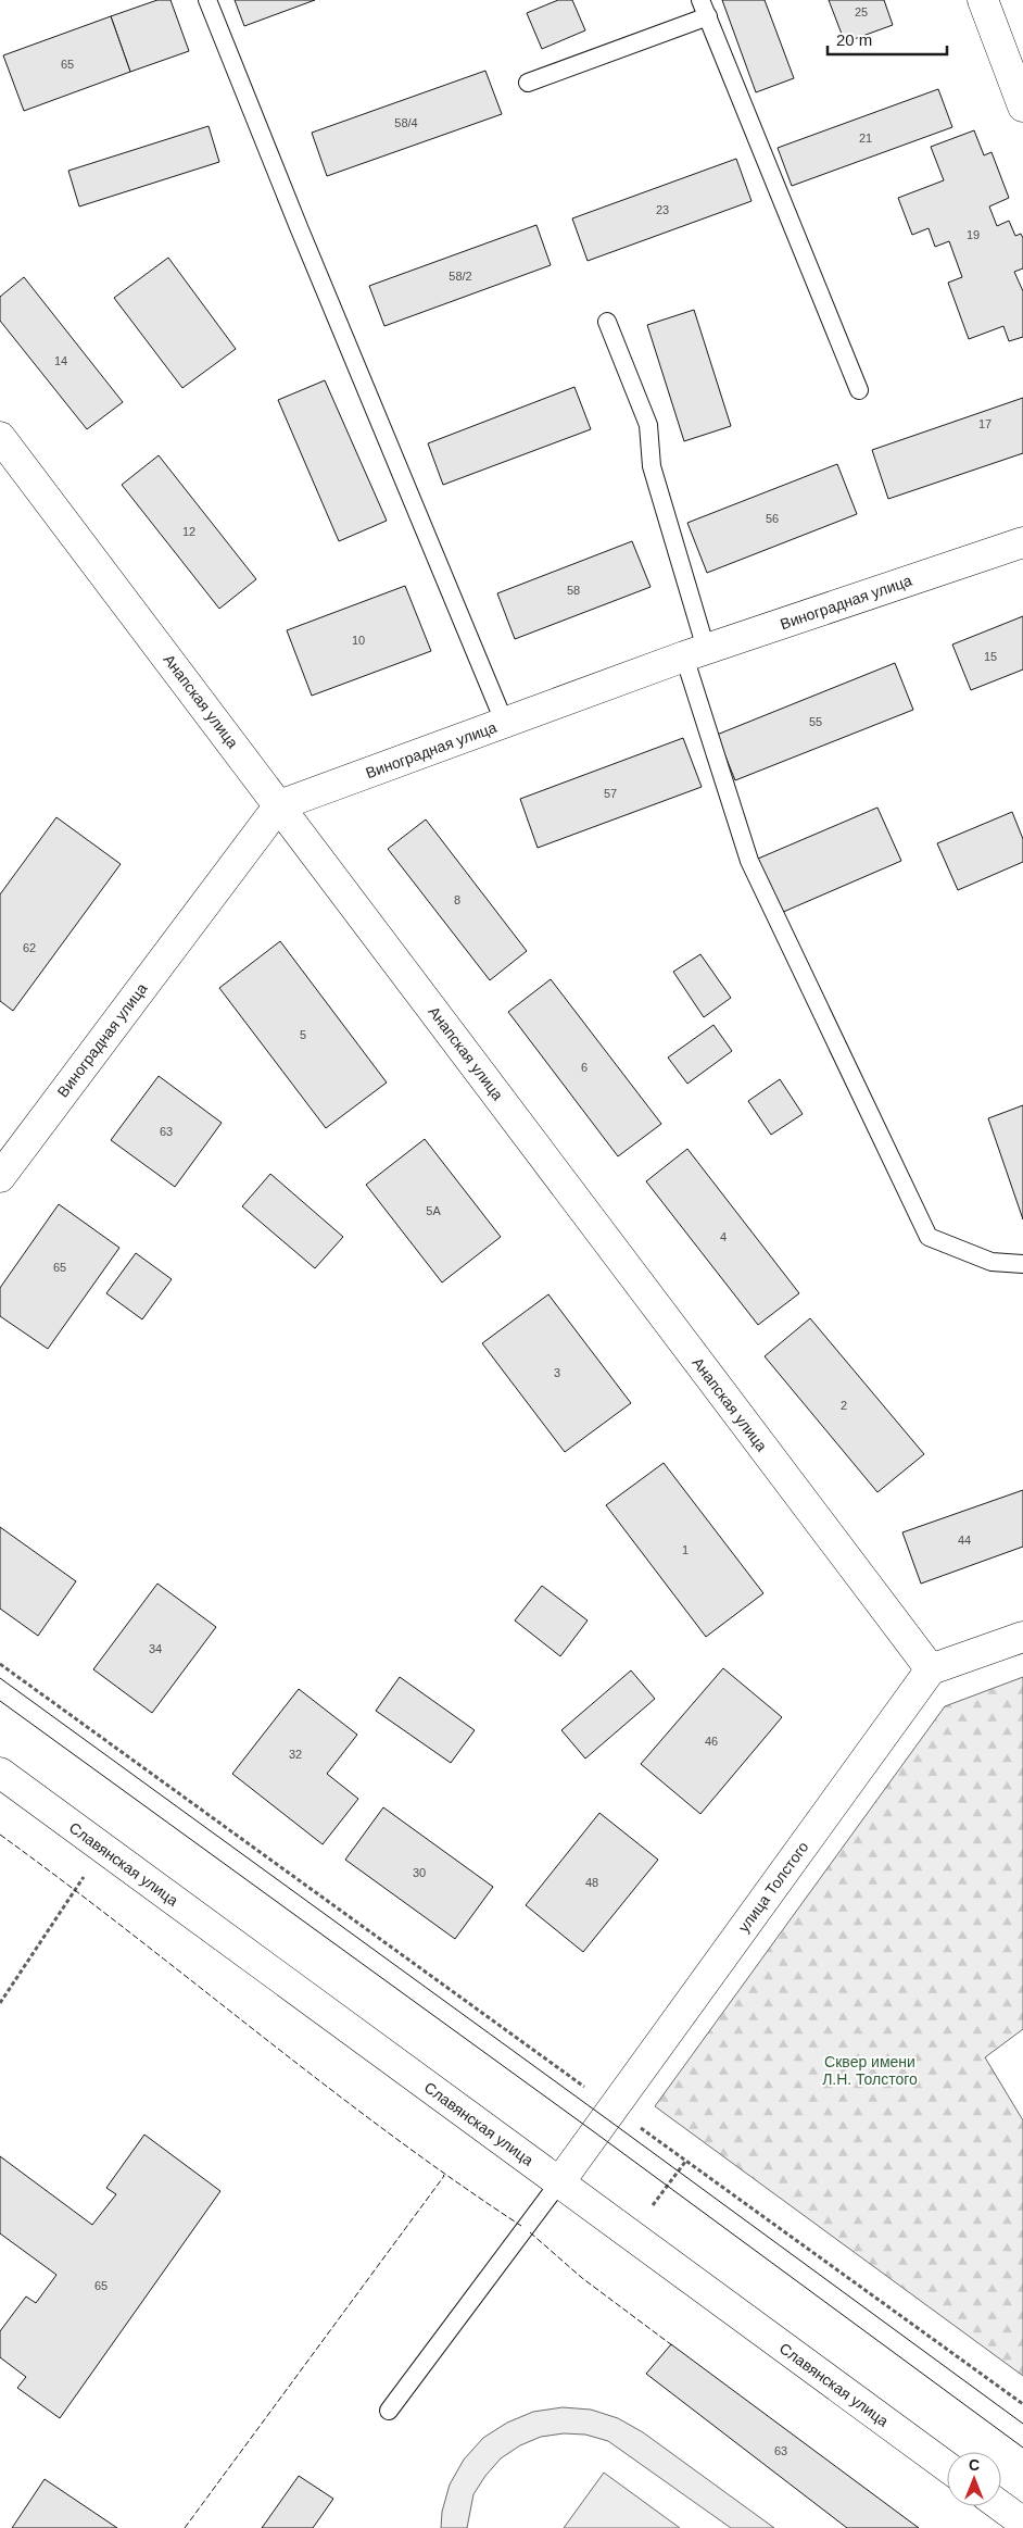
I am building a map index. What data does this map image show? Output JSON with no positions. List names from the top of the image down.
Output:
{
  "streets": {
    "street": [
      "Виноградная улица",
      "Анапская улица",
      "Славянская улица",
      "улица Толстого"
    ]
  },
  "crossings": [
    ["Виноградная улица", "Анапская улица"],
    ["Анапская улица", "улица Толстого"],
    ["Славянская улица", "улица Толстого"]
  ],
  "parks": ["Сквер имени Л.Н. Толстого"],
  "house_numbers": [
    "25",
    "65",
    "58/4",
    "21",
    "23",
    "19",
    "58/2",
    "14",
    "17",
    "56",
    "12",
    "58",
    "10",
    "15",
    "55",
    "57",
    "8",
    "62",
    "5",
    "6",
    "63",
    "5А",
    "4",
    "65",
    "3",
    "2",
    "44",
    "1",
    "34",
    "46",
    "32",
    "30",
    "48",
    "65",
    "63"
  ],
  "scale_bar": "20 m",
  "north": "top"
}
